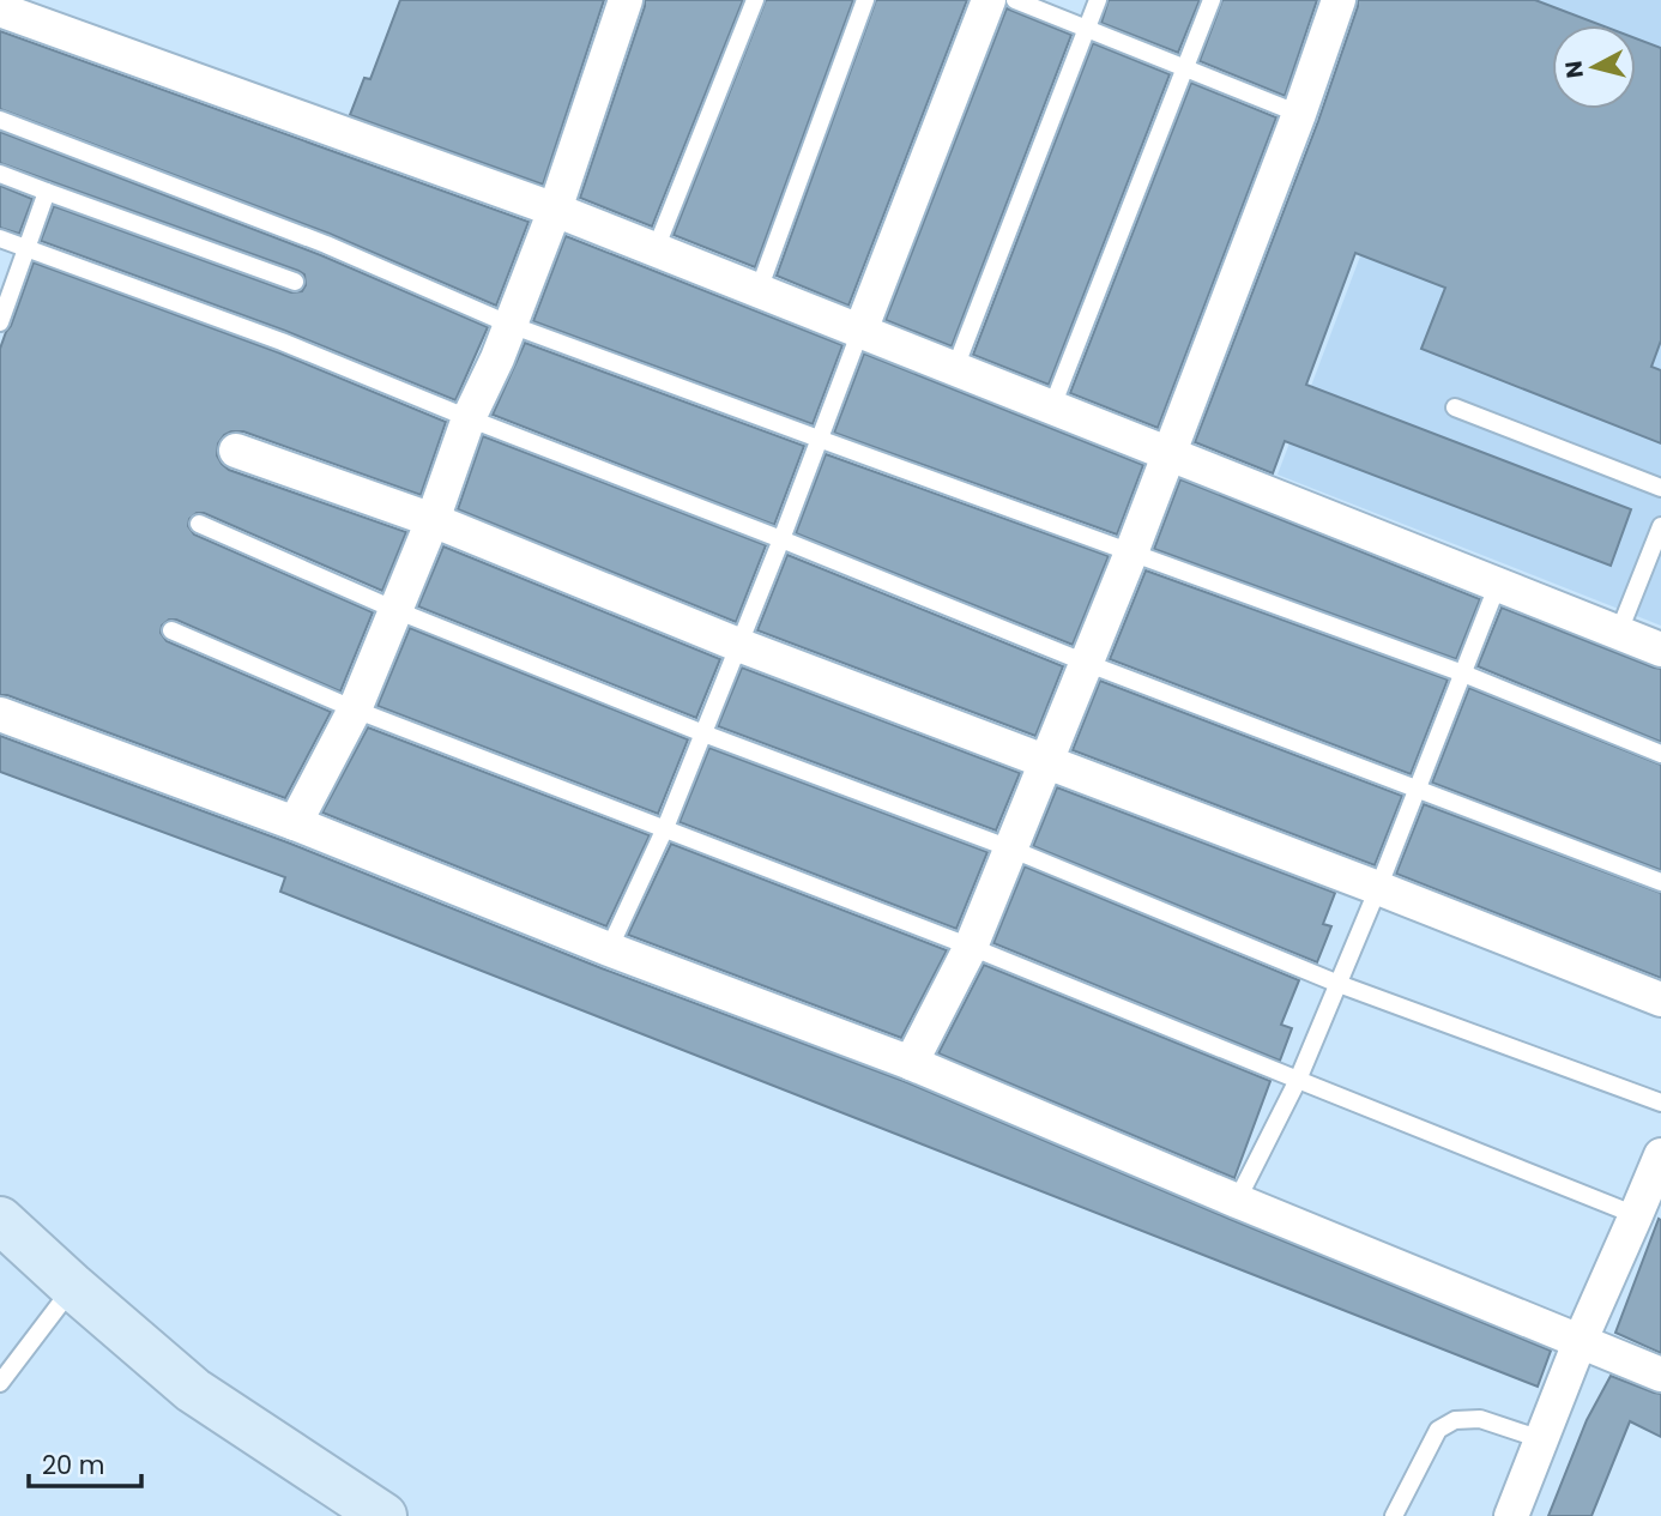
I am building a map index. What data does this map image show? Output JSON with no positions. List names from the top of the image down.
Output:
{
  "scale_bar": "20 m",
  "north": "left"
}
